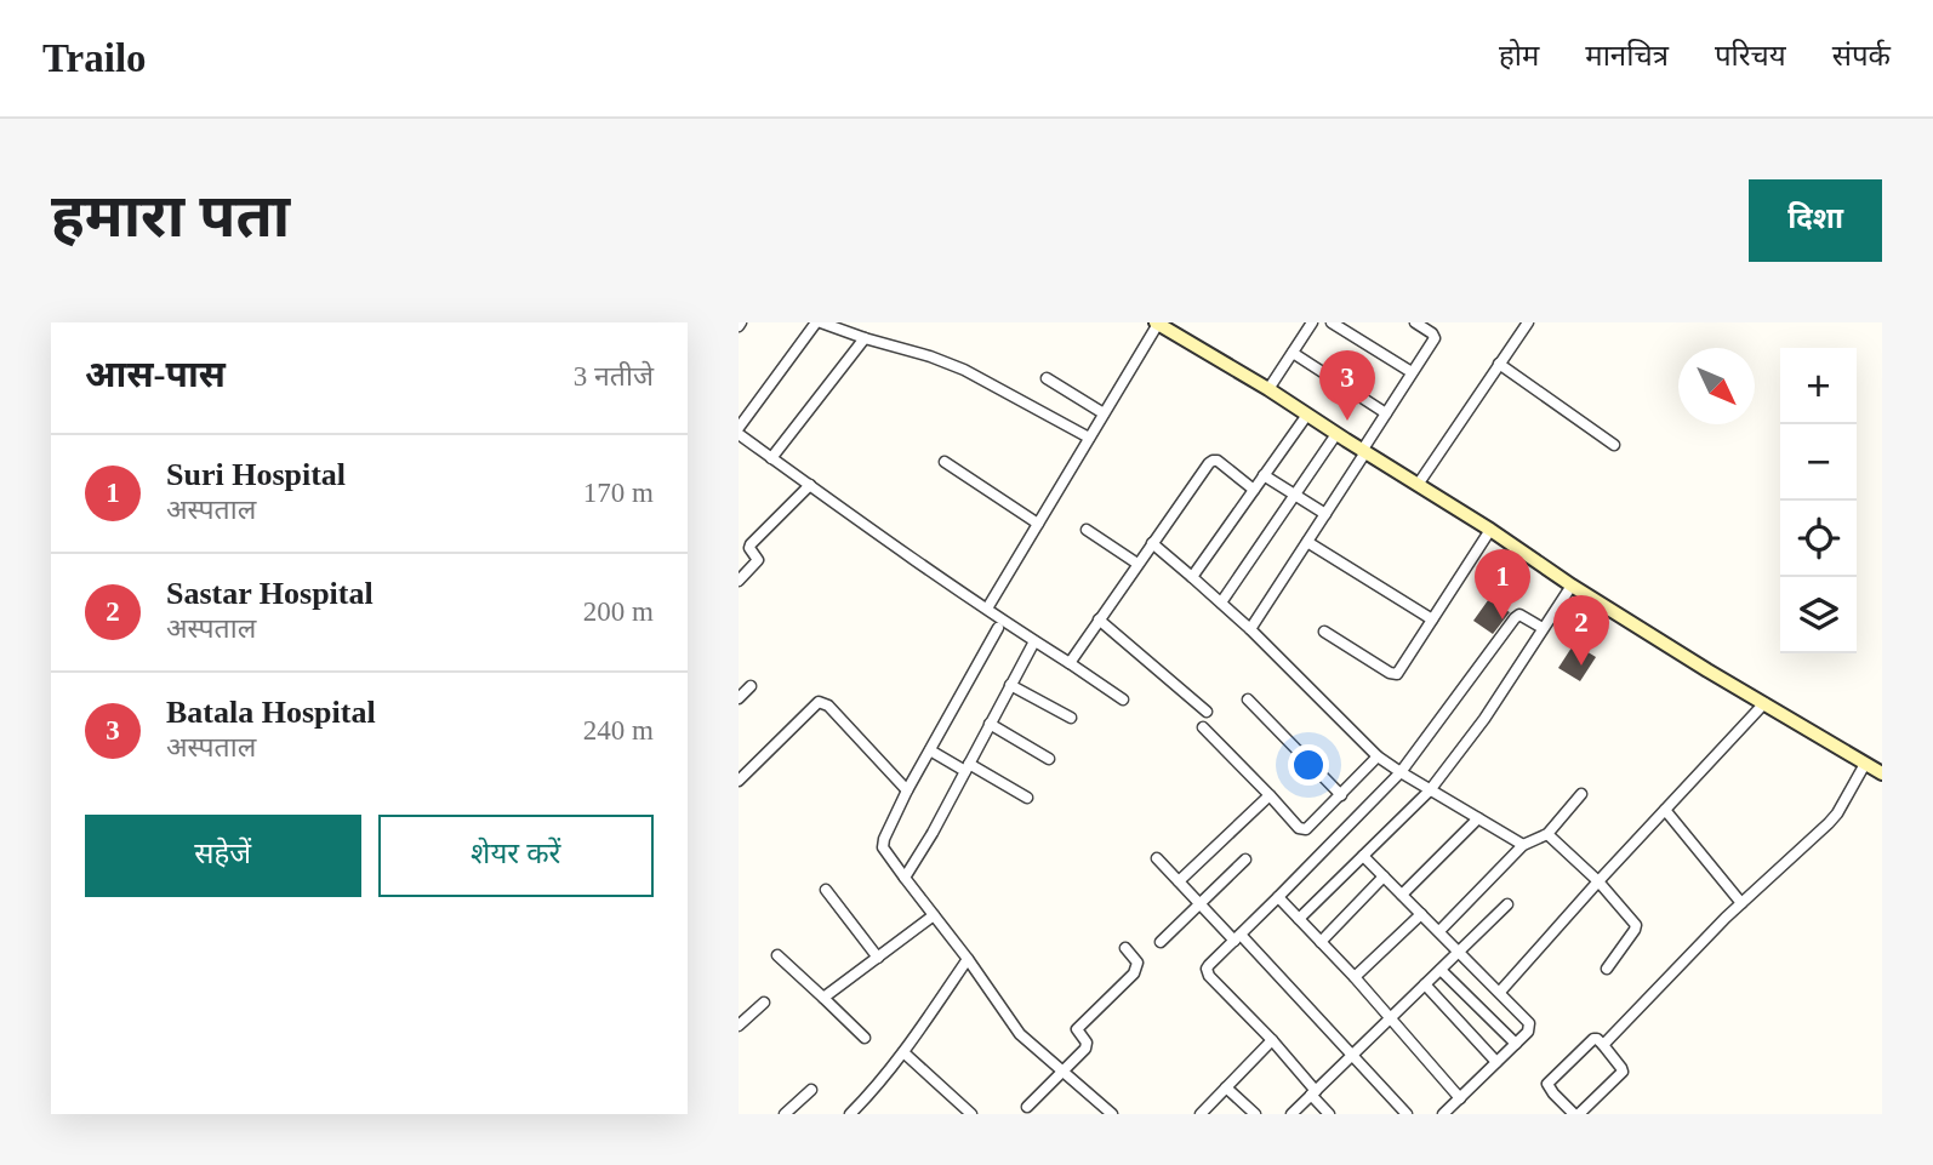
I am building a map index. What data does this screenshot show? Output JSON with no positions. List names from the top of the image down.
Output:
{
  "north": "bottom right",
  "page": {
    "header": "Trailo",
    "nav": [
      "होम",
      "मानचित्र",
      "परिचय",
      "संपर्क"
    ],
    "buttons": [
      "दिशा",
      ["सहेजें", "शेयर करें"]
    ],
    "title": "हमारा पता",
    "heading": ["आस-पास", "3 नतीजे"],
    "map_buttons": ["+", "−"],
    "pins": ["3", "1", "2"],
    "list": [
      {
        "mark": "1",
        "name": "Suri Hospital",
        "note": "अस्पताल",
        "value": "170 m"
      },
      {
        "mark": "2",
        "name": "Sastar Hospital",
        "note": "अस्पताल",
        "value": "200 m"
      },
      {
        "mark": "3",
        "name": "Batala Hospital",
        "note": "अस्पताल",
        "value": "240 m"
      }
    ]
  }
}
